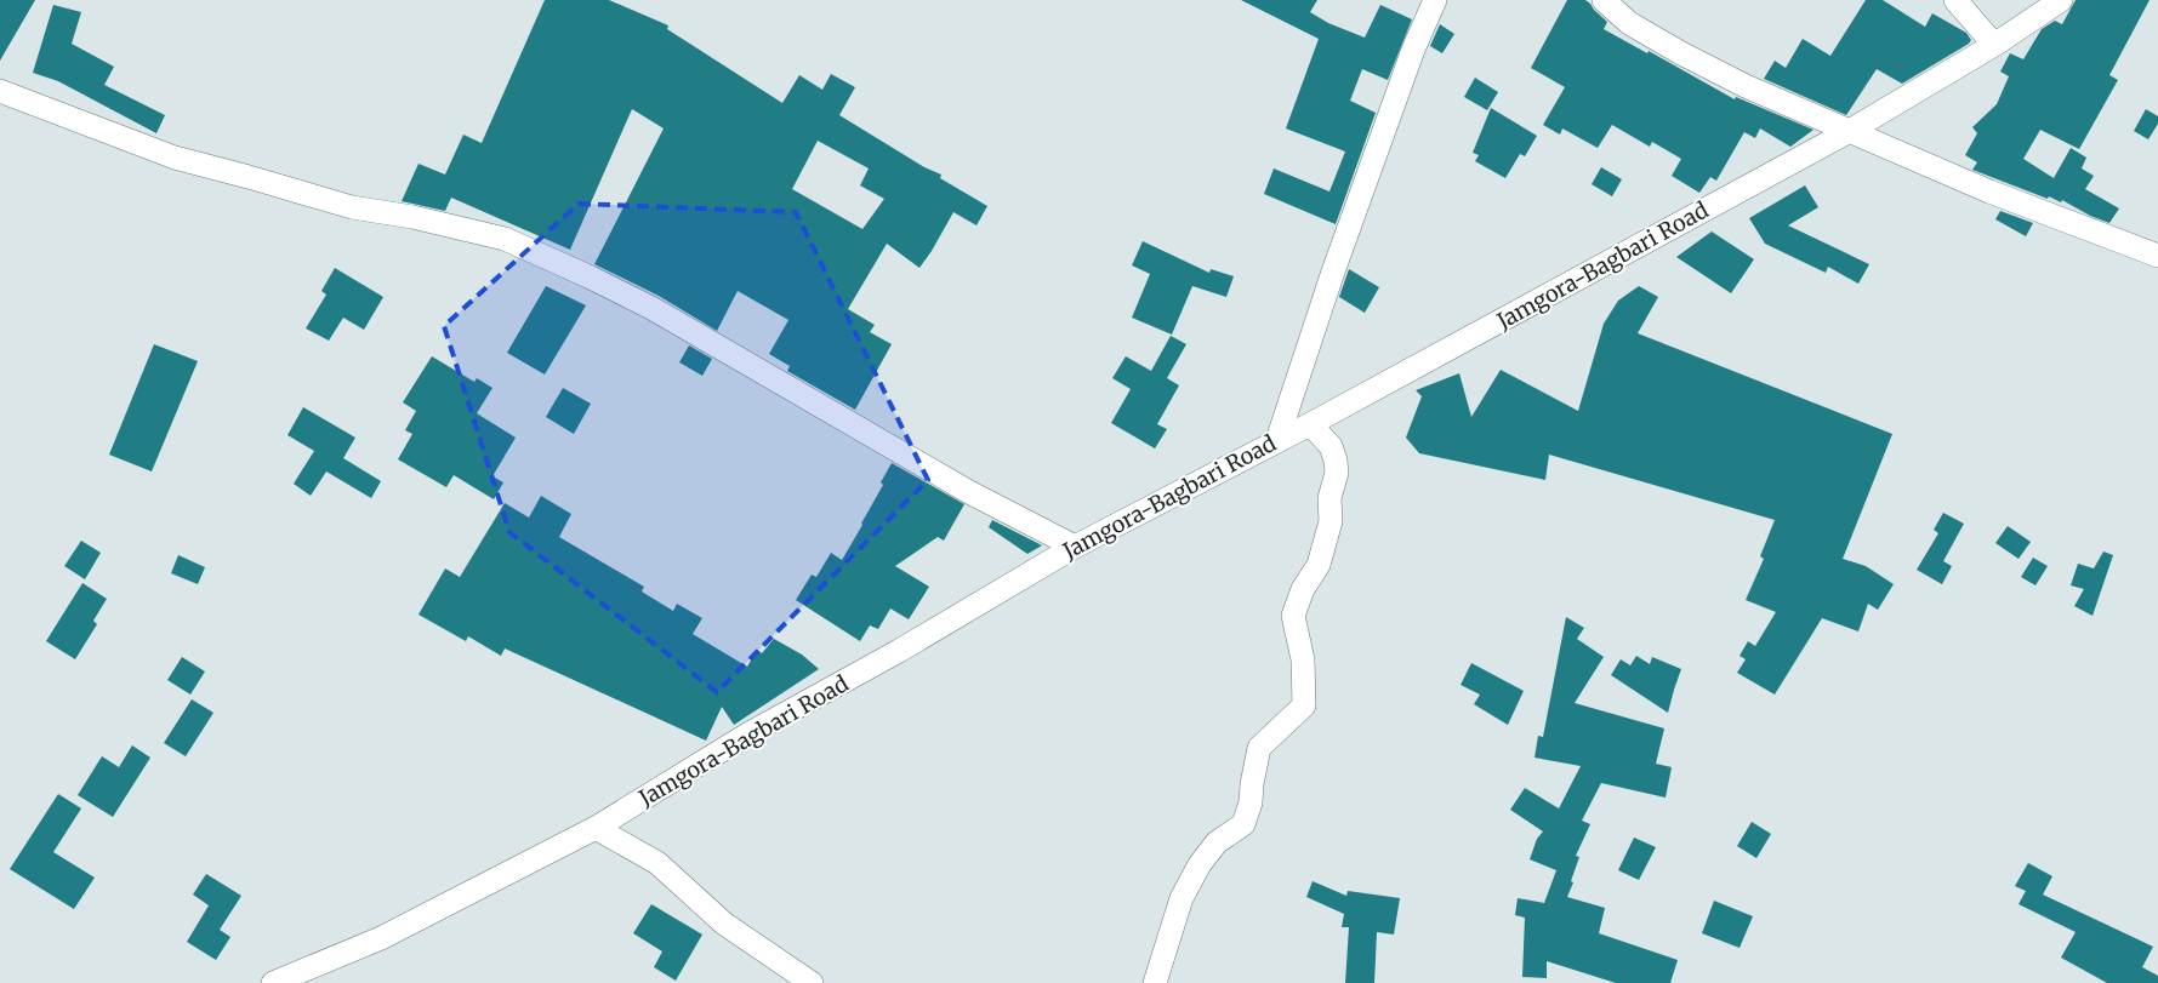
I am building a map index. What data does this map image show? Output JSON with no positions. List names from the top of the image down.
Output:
{
  "streets": {
    "street": ["Jamgora-Bagbari Road"]
  }
}
